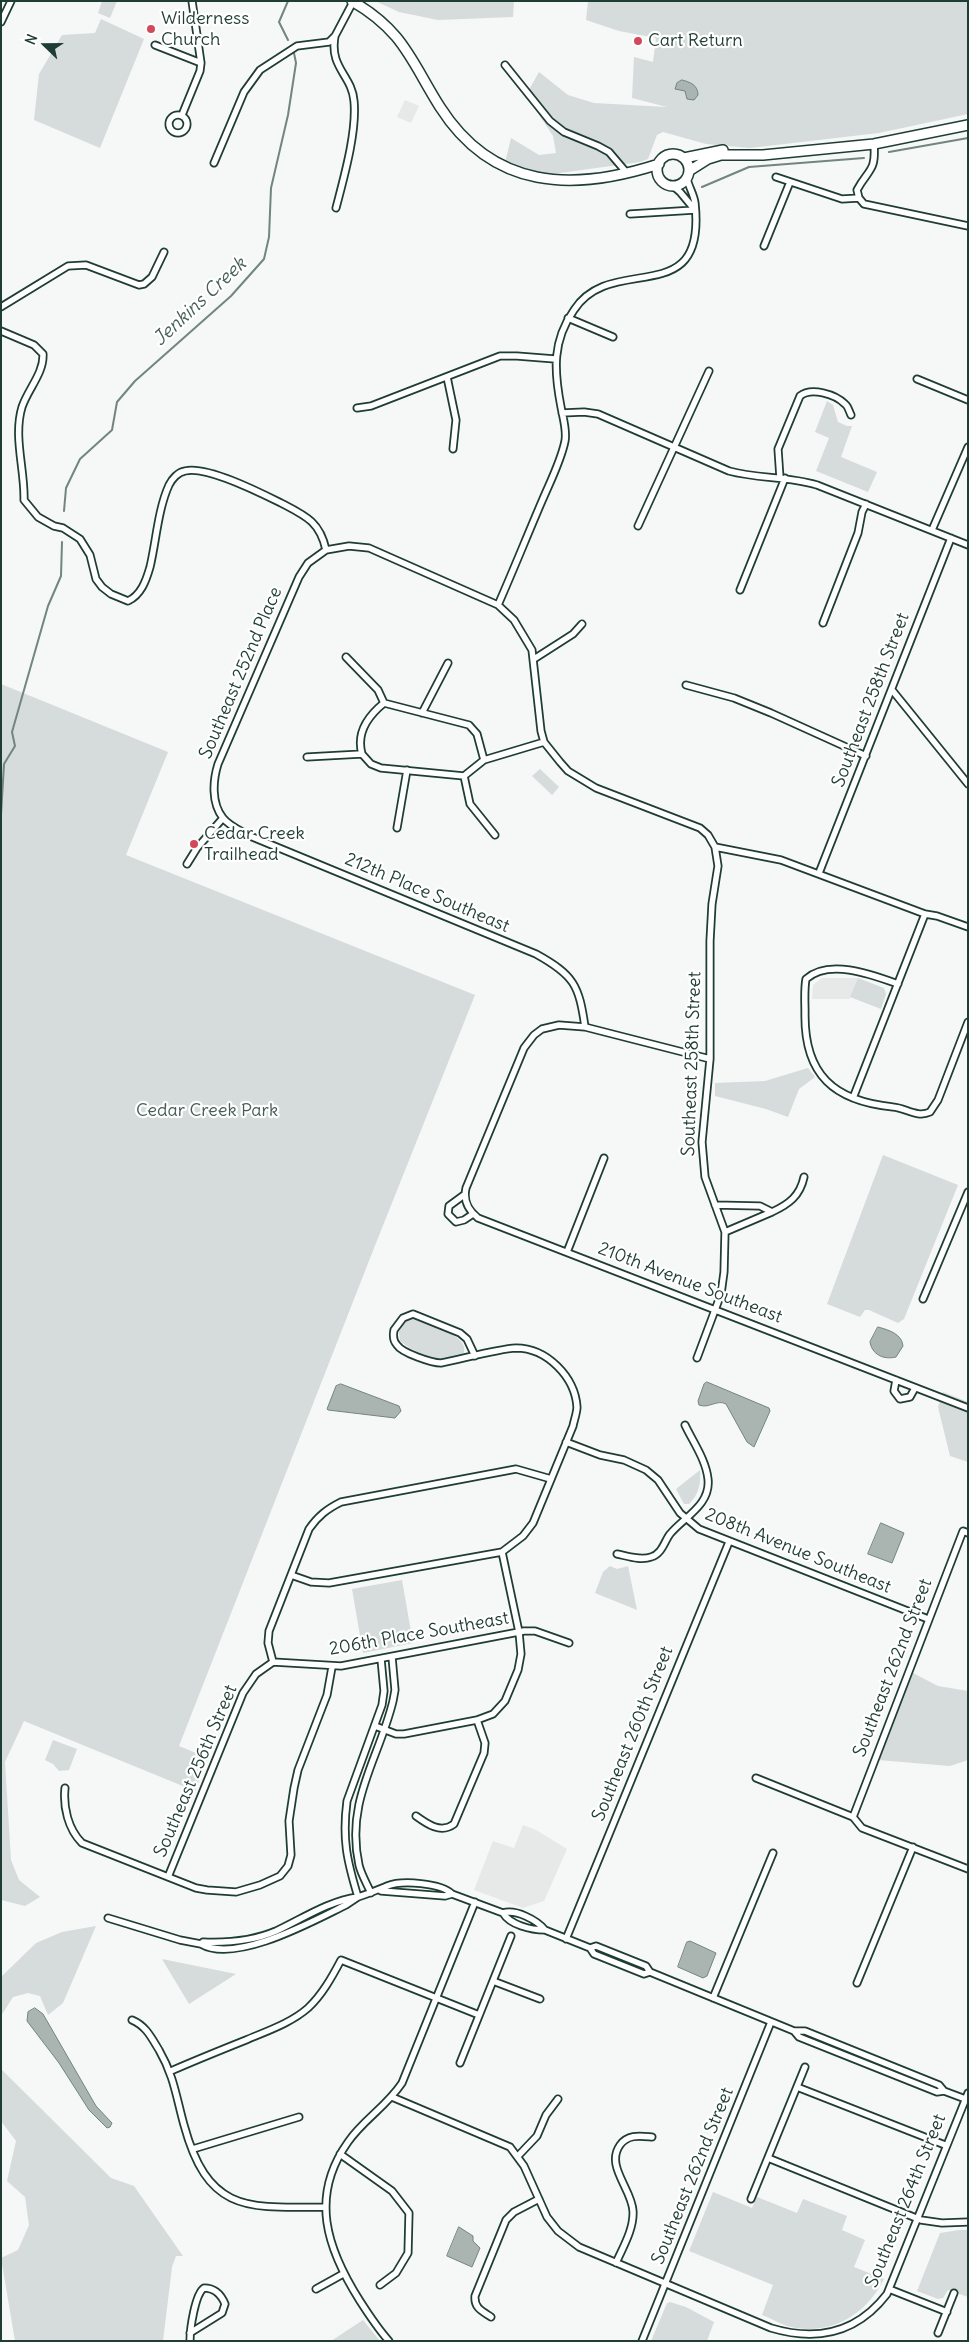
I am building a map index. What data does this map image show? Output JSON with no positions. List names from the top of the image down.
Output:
{
  "streets": {
    "street": [
      "Southeast 252nd Place",
      "Southeast 258th Street",
      "212th Place Southeast",
      "210th Avenue Southeast",
      "208th Avenue Southeast",
      "206th Place Southeast",
      "Southeast 262nd Street",
      "Southeast 260th Street",
      "Southeast 256th Street",
      "Southeast 264th Street"
    ]
  },
  "crossings": [
    ["Southeast 252nd Place", "212th Place Southeast"],
    ["Southeast 258th Street", "210th Avenue Southeast"],
    ["208th Avenue Southeast", "Southeast 262nd Street"],
    ["208th Avenue Southeast", "Southeast 260th Street"],
    ["206th Place Southeast", "Southeast 256th Street"],
    ["Southeast 262nd Street", "Southeast 264th Street"]
  ],
  "water": ["Jenkins Creek"],
  "parks": ["Cedar Creek Park"],
  "places": ["Wilderness Church", "Cart Return", "Cedar Creek Trailhead"],
  "north": "left"
}
